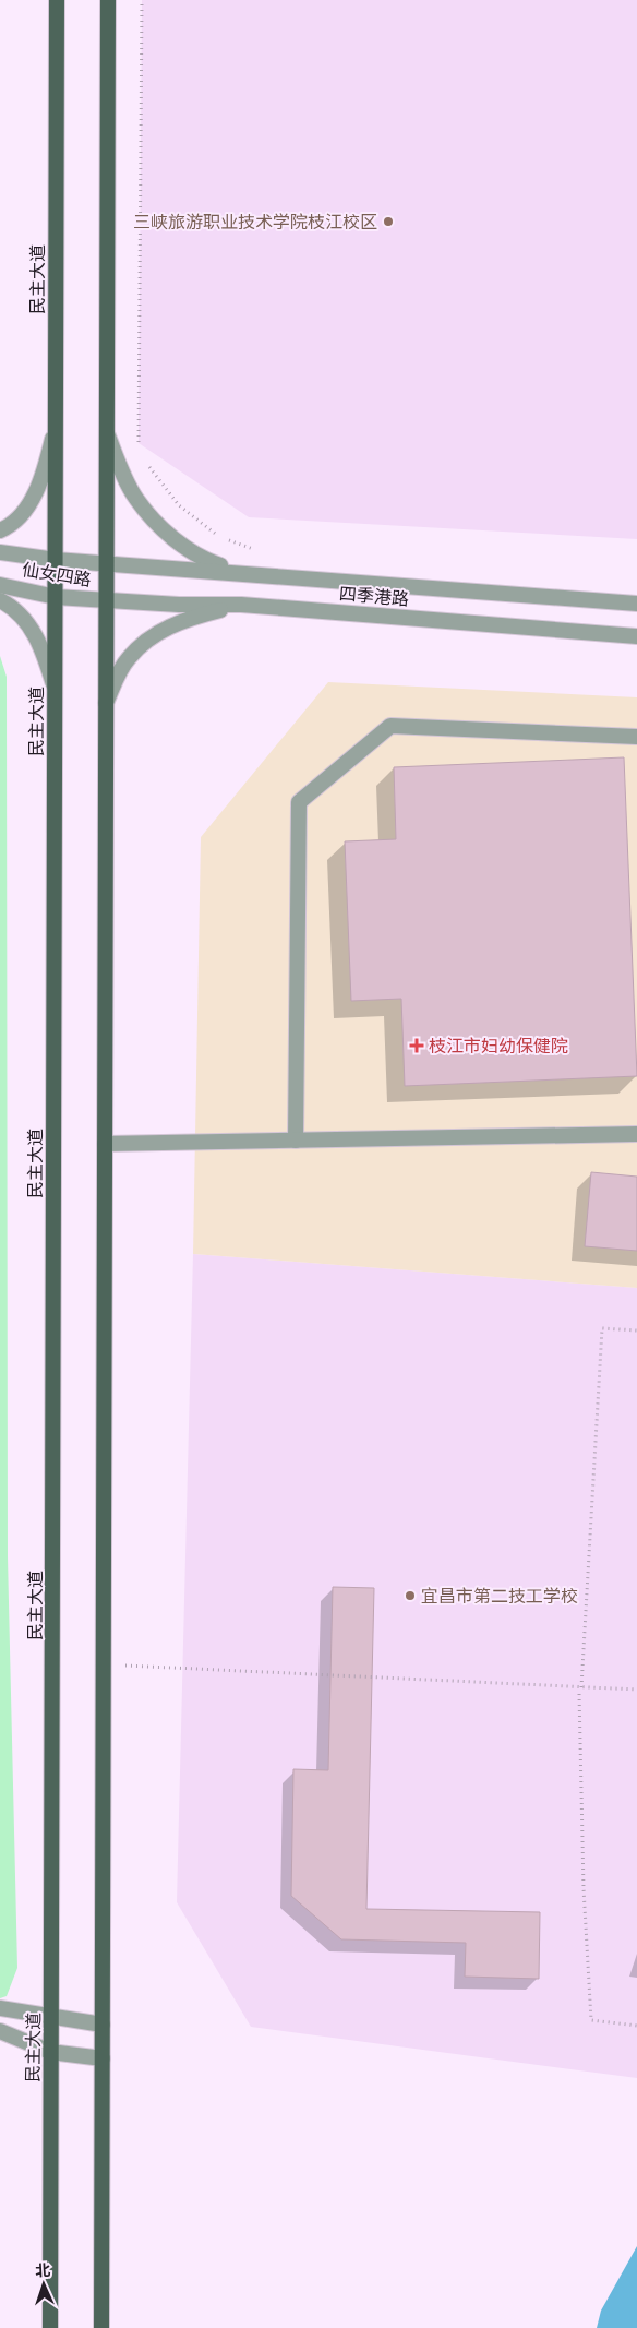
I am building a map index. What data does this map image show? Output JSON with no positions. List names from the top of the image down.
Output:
{
  "streets": {
    "main road": ["民主大道"],
    "street": ["仙女四路", "四季港路"]
  },
  "crossings": [
    ["民主大道", "仙女四路"],
    ["仙女四路", "四季港路"]
  ],
  "places": {
    "other": ["三峡旅游职业技术学院枝江校区", "宜昌市第二技工学校"],
    "health": ["枝江市妇幼保健院"]
  },
  "north": "top"
}
